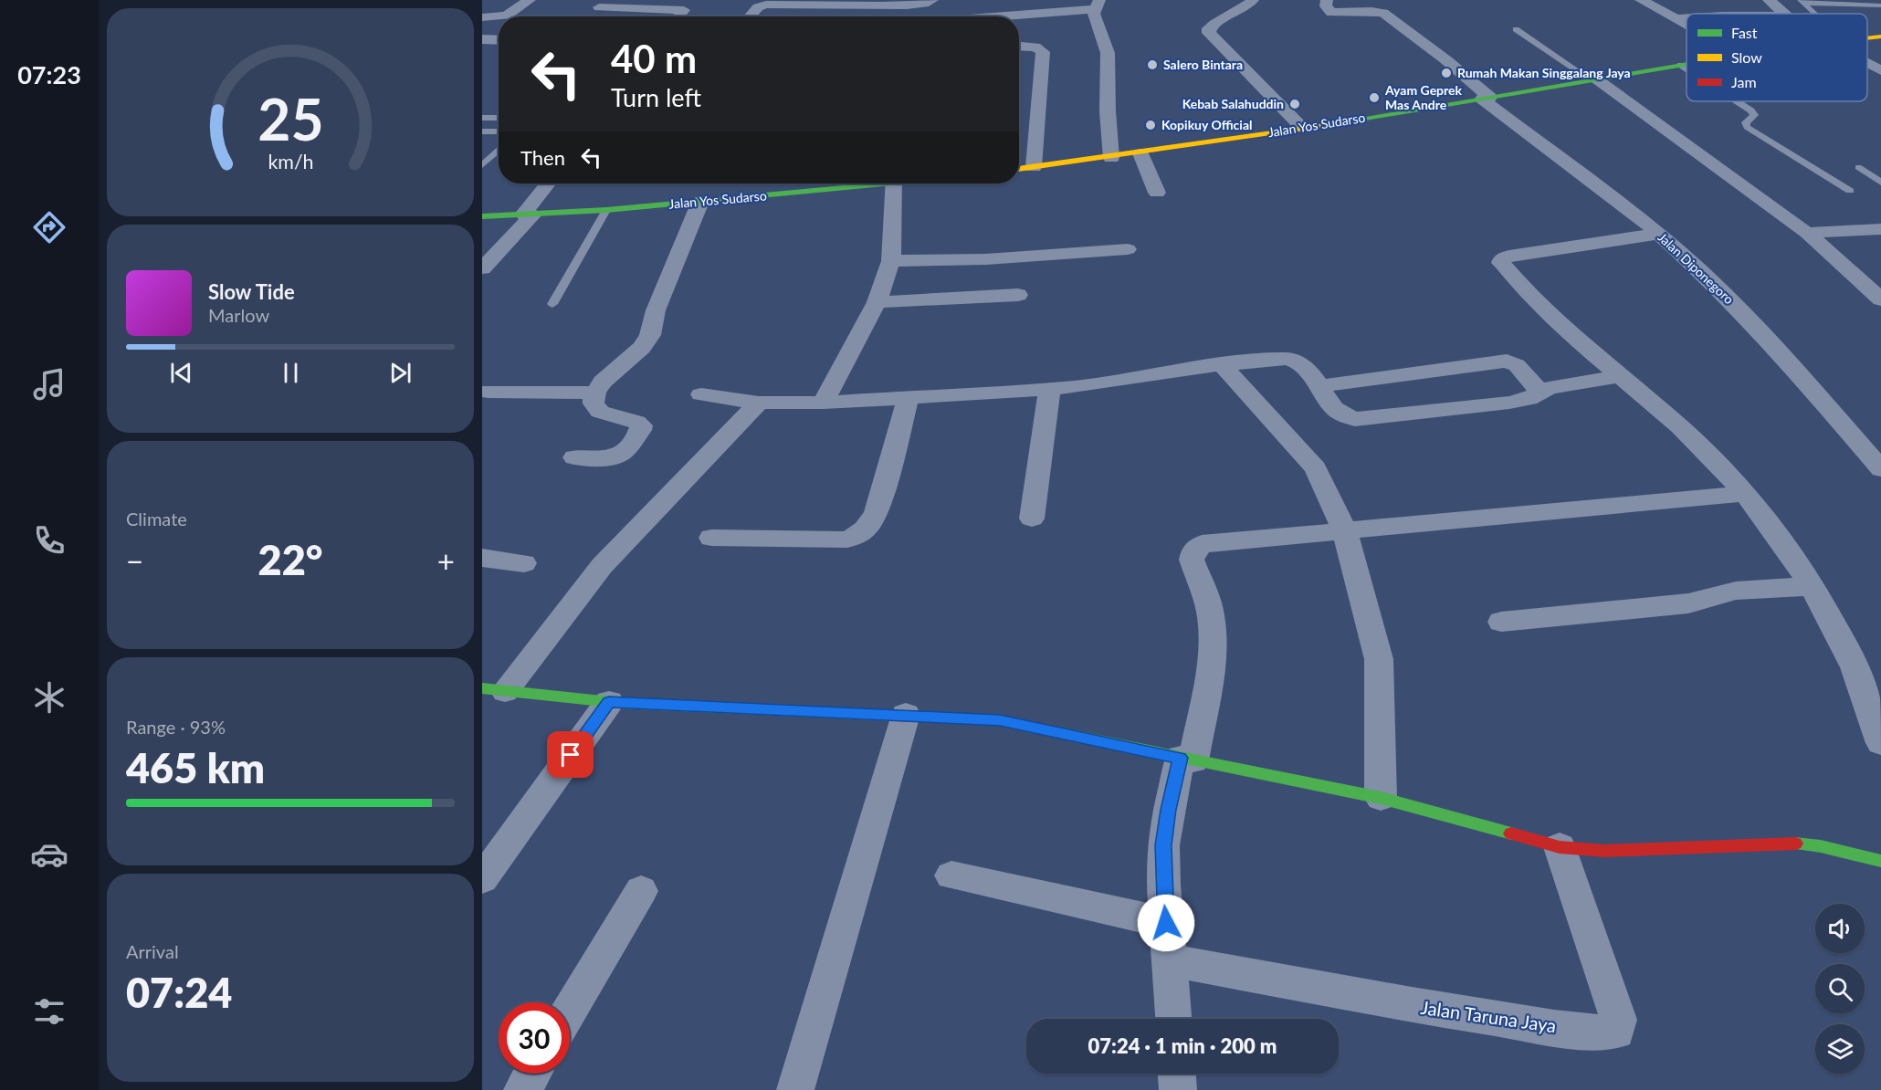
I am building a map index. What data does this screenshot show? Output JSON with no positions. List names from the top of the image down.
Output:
{
  "streets": {
    "main road": ["Jalan Yos Sudarso"],
    "street": ["Jalan Diponegoro", "Jalan Taruna Jaya"]
  },
  "crossings": [
    ["Jalan Yos Sudarso", "Jalan Diponegoro"]
  ],
  "places": [
    "Salero Bintara",
    "Rumah Makan Singgalang Jaya",
    "Ayam Geprek Mas Andre",
    "Kebab Salahuddin",
    "Kopikuy Official"
  ],
  "legend": ["Fast", "Slow", "Jam"],
  "page": {
    "tabs": "07:23",
    "turn": ["40 m", "Turn left"],
    "then": "Then",
    "song": ["Slow Tide", "Marlow"],
    "tile": [
      "Climate",
      ["Range · 93%", "465 km"],
      ["Arrival", "07:24"]
    ],
    "heat": ["−", "22°", "+"],
    "limit": "30",
    "trip": "07:24 · 1 min · 200 m",
    "gauge": ["25", "km/h"]
  }
}
